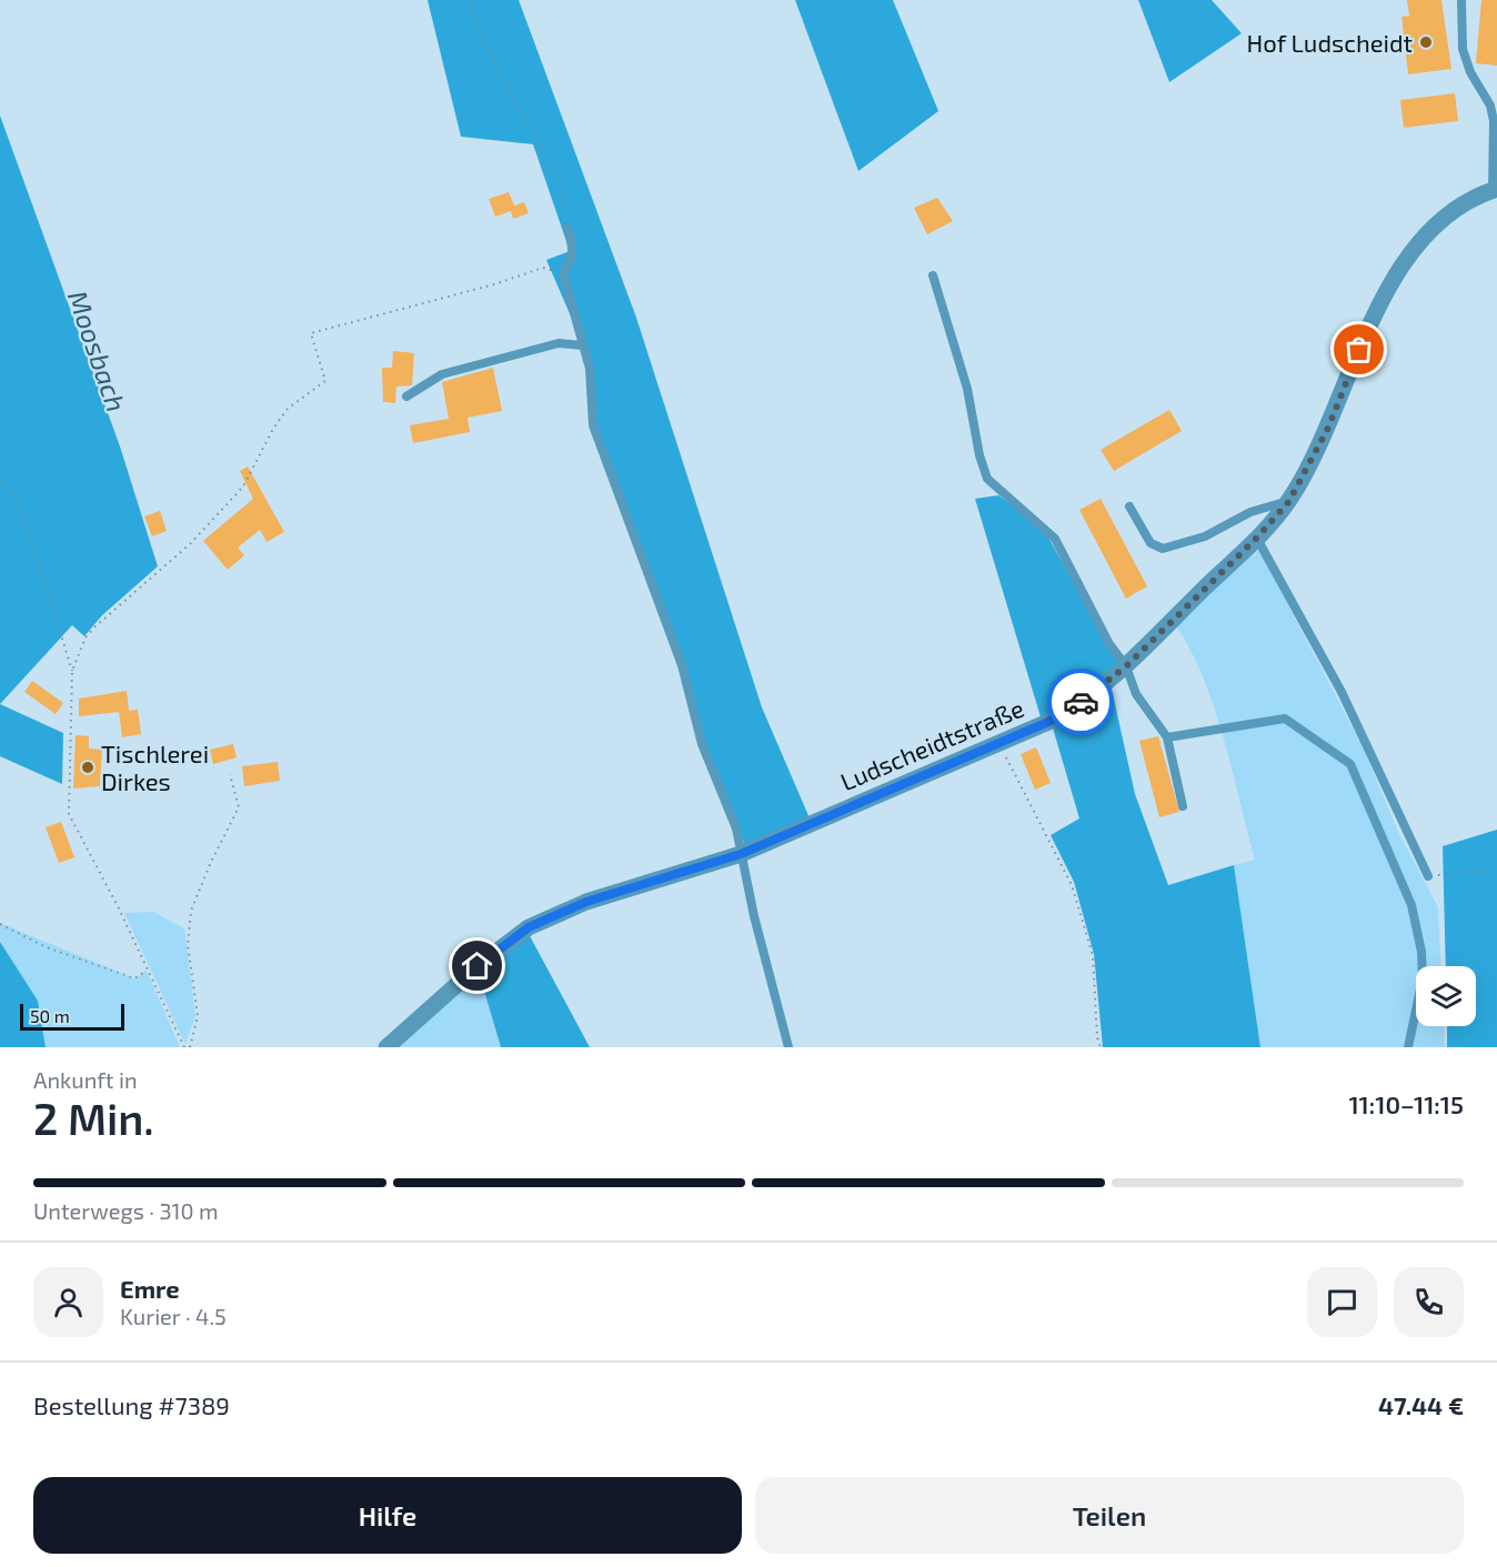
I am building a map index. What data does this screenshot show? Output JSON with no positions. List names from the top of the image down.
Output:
{
  "streets": {
    "street": ["Ludscheidtstraße"]
  },
  "water": ["Moosbach"],
  "places": ["Hof Ludscheidt", "Tischlerei Dirkes"],
  "scale_bar": "50 m",
  "page": {
    "scale": "50 m",
    "heading": ["2 Min.", "Ankunft in", "11:10–11:15"],
    "panel": [
      "Emre",
      "Kurier · 4.5",
      "Bestellung #7389",
      "47.44 €"
    ],
    "bar": "Unterwegs · 310 m",
    "buttons": ["Hilfe", "Teilen"]
  }
}
